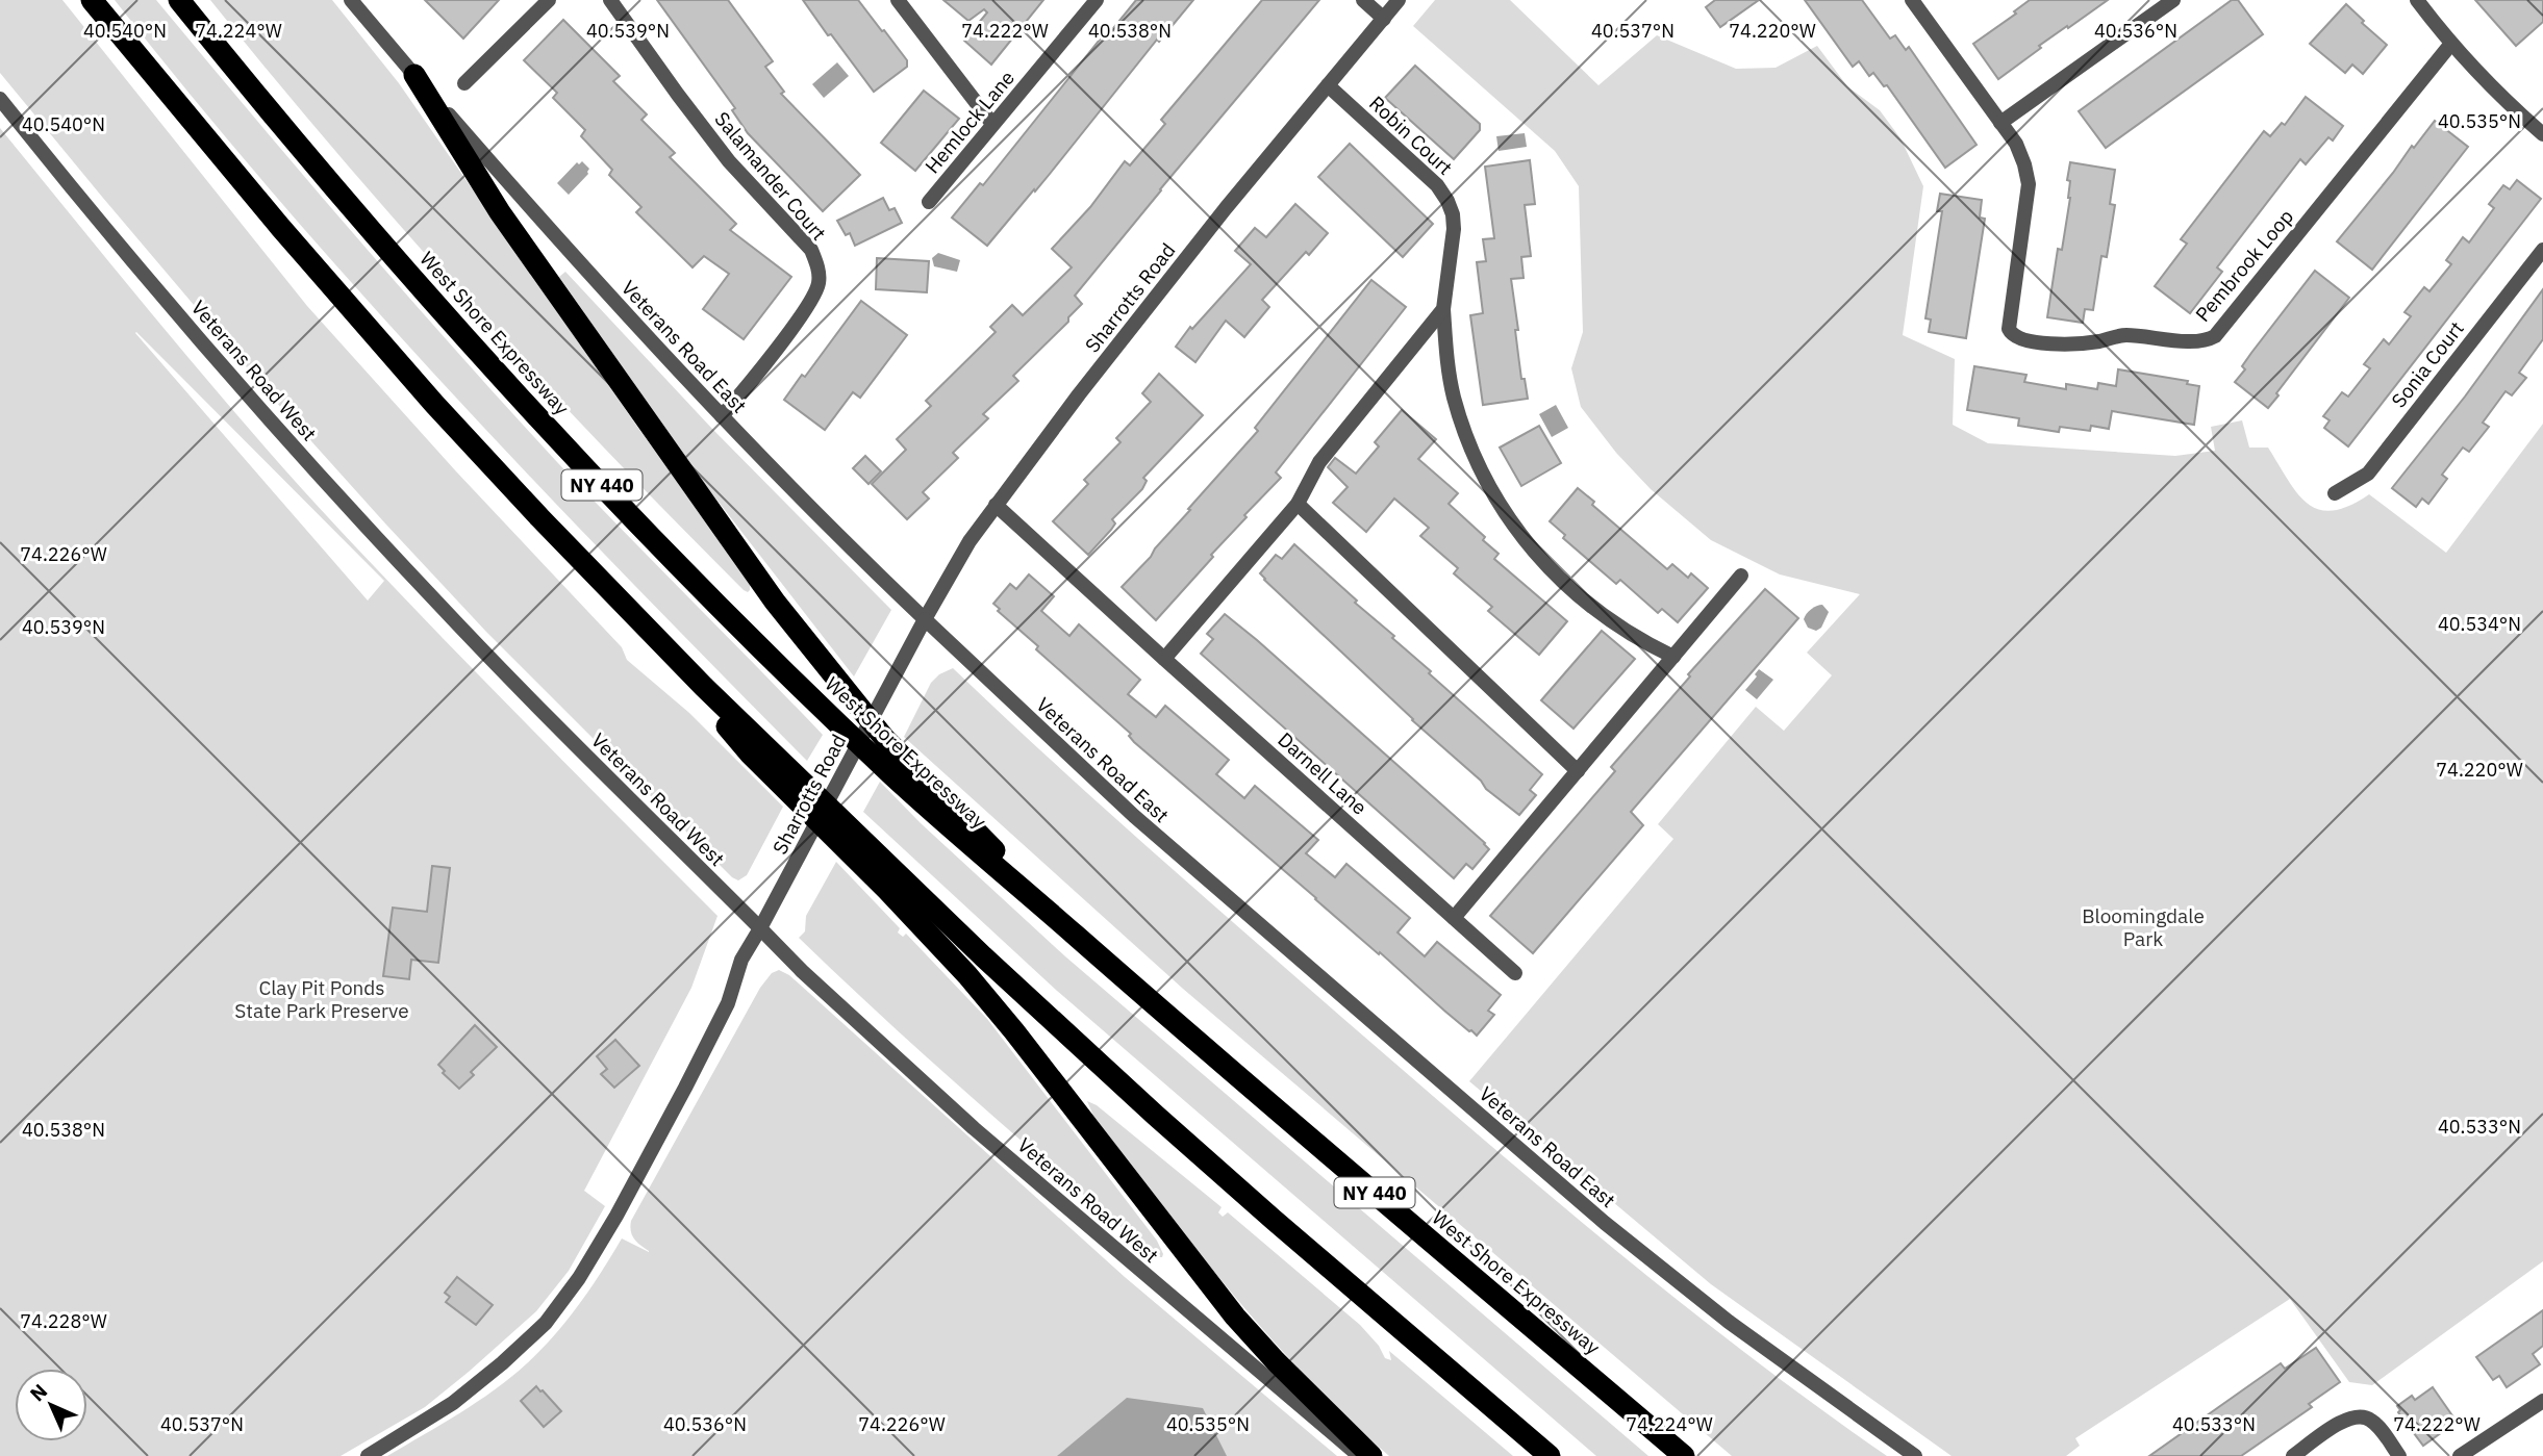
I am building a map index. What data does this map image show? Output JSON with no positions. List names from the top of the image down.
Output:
{
  "streets": {
    "highway": ["West Shore Expressway", "NY 440"],
    "street": [
      "Hemlock Lane",
      "Robin Court",
      "Salamander Court",
      "Pembrook Loop",
      "Sharrotts Road",
      "Veterans Road East",
      "Sonia Court",
      "Veterans Road West",
      "Darnell Lane"
    ]
  },
  "crossings": [
    ["Robin Court", "Sharrotts Road"],
    ["Salamander Court", "Veterans Road East"],
    ["Sharrotts Road", "Veterans Road East"],
    ["Sharrotts Road", "Veterans Road West"],
    ["Sharrotts Road", "Darnell Lane"]
  ],
  "parks": ["Bloomingdale Park", "Clay Pit Ponds State Park Preserve"],
  "north": "top left",
  "coordinates": [
    "74.222°W",
    "74.220°W",
    "40.540°N",
    "74.224°W",
    "40.539°N",
    "40.538°N",
    "40.537°N",
    "40.536°N",
    "40.535°N",
    "74.226°W",
    "40.534°N",
    "40.533°N",
    "74.228°W"
  ]
}
